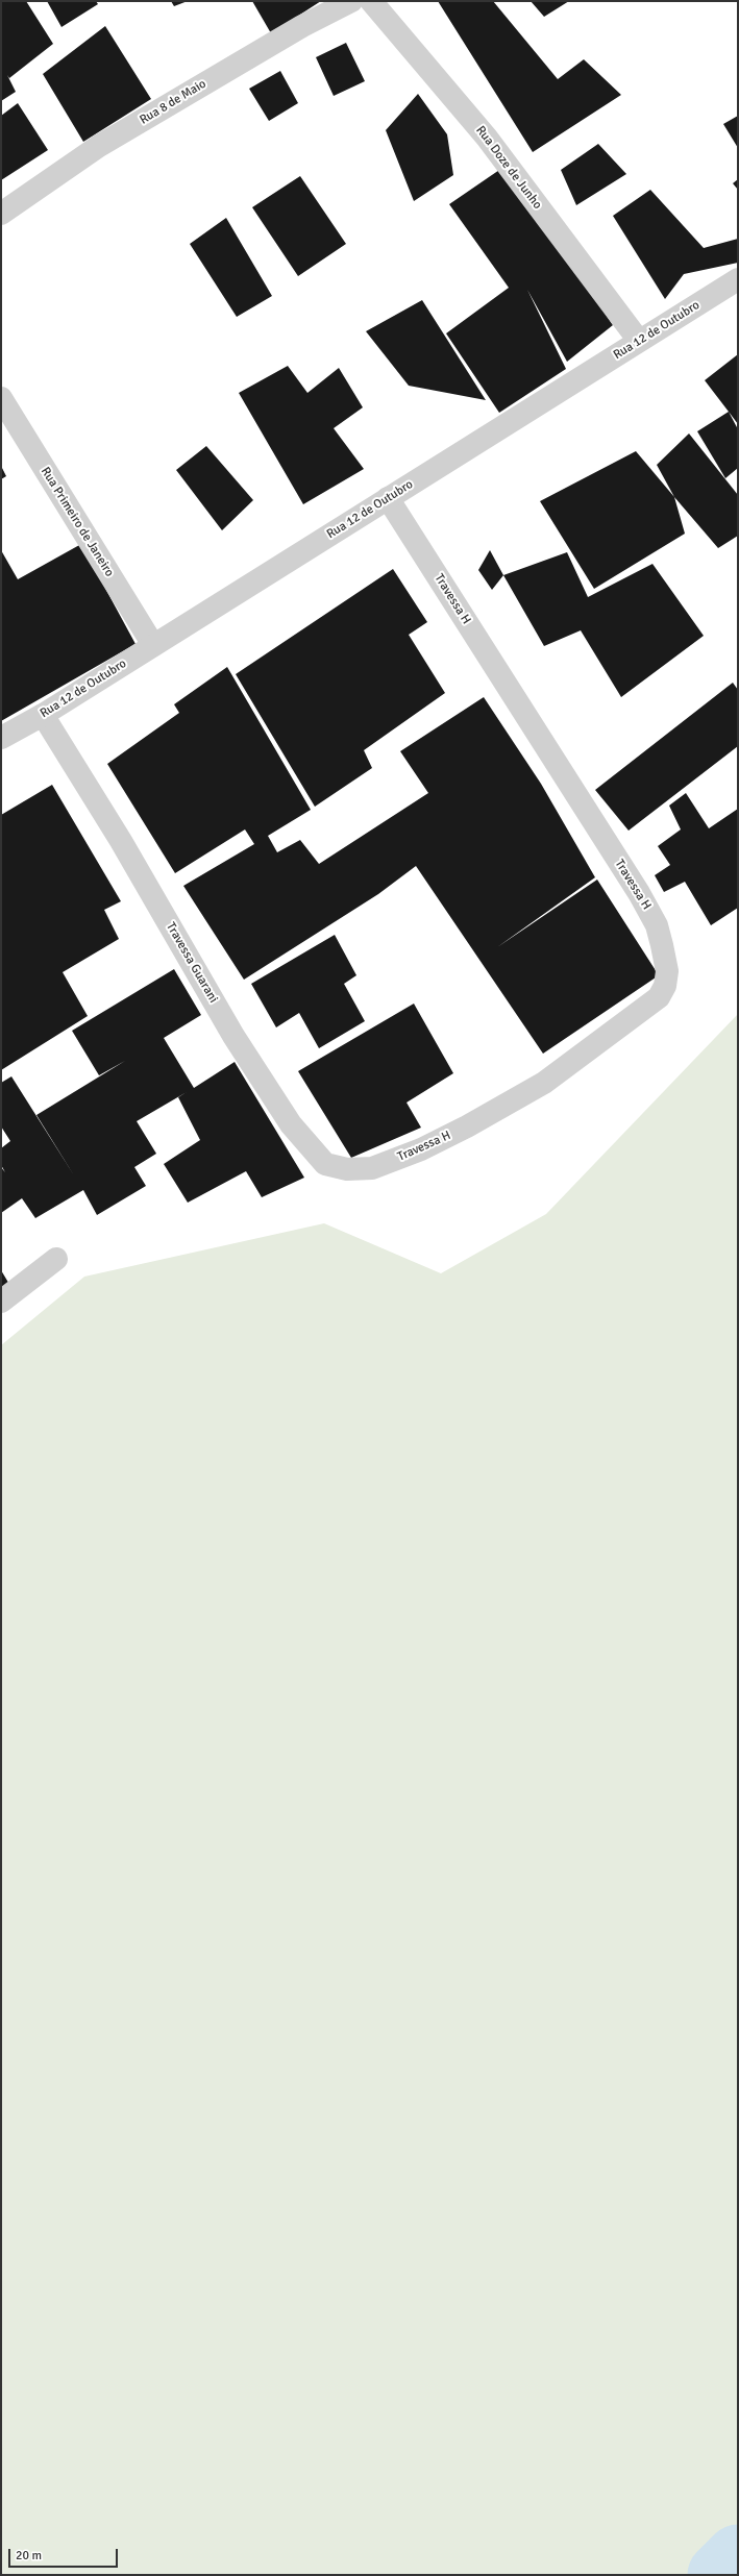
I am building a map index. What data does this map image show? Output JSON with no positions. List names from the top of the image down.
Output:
{
  "streets": {
    "street": [
      "Rua 8 de Maio",
      "Rua Doze de Junho",
      "Rua 12 de Outubro",
      "Rua Primeiro de Janeiro",
      "Travessa H",
      "Travessa Guarani"
    ]
  },
  "crossings": [
    ["Rua Doze de Junho", "Rua 12 de Outubro"],
    ["Rua 12 de Outubro", "Rua Primeiro de Janeiro"],
    ["Rua 12 de Outubro", "Travessa H"],
    ["Rua 12 de Outubro", "Travessa Guarani"],
    ["Travessa H", "Travessa Guarani"]
  ],
  "scale_bar": "20 m"
}
